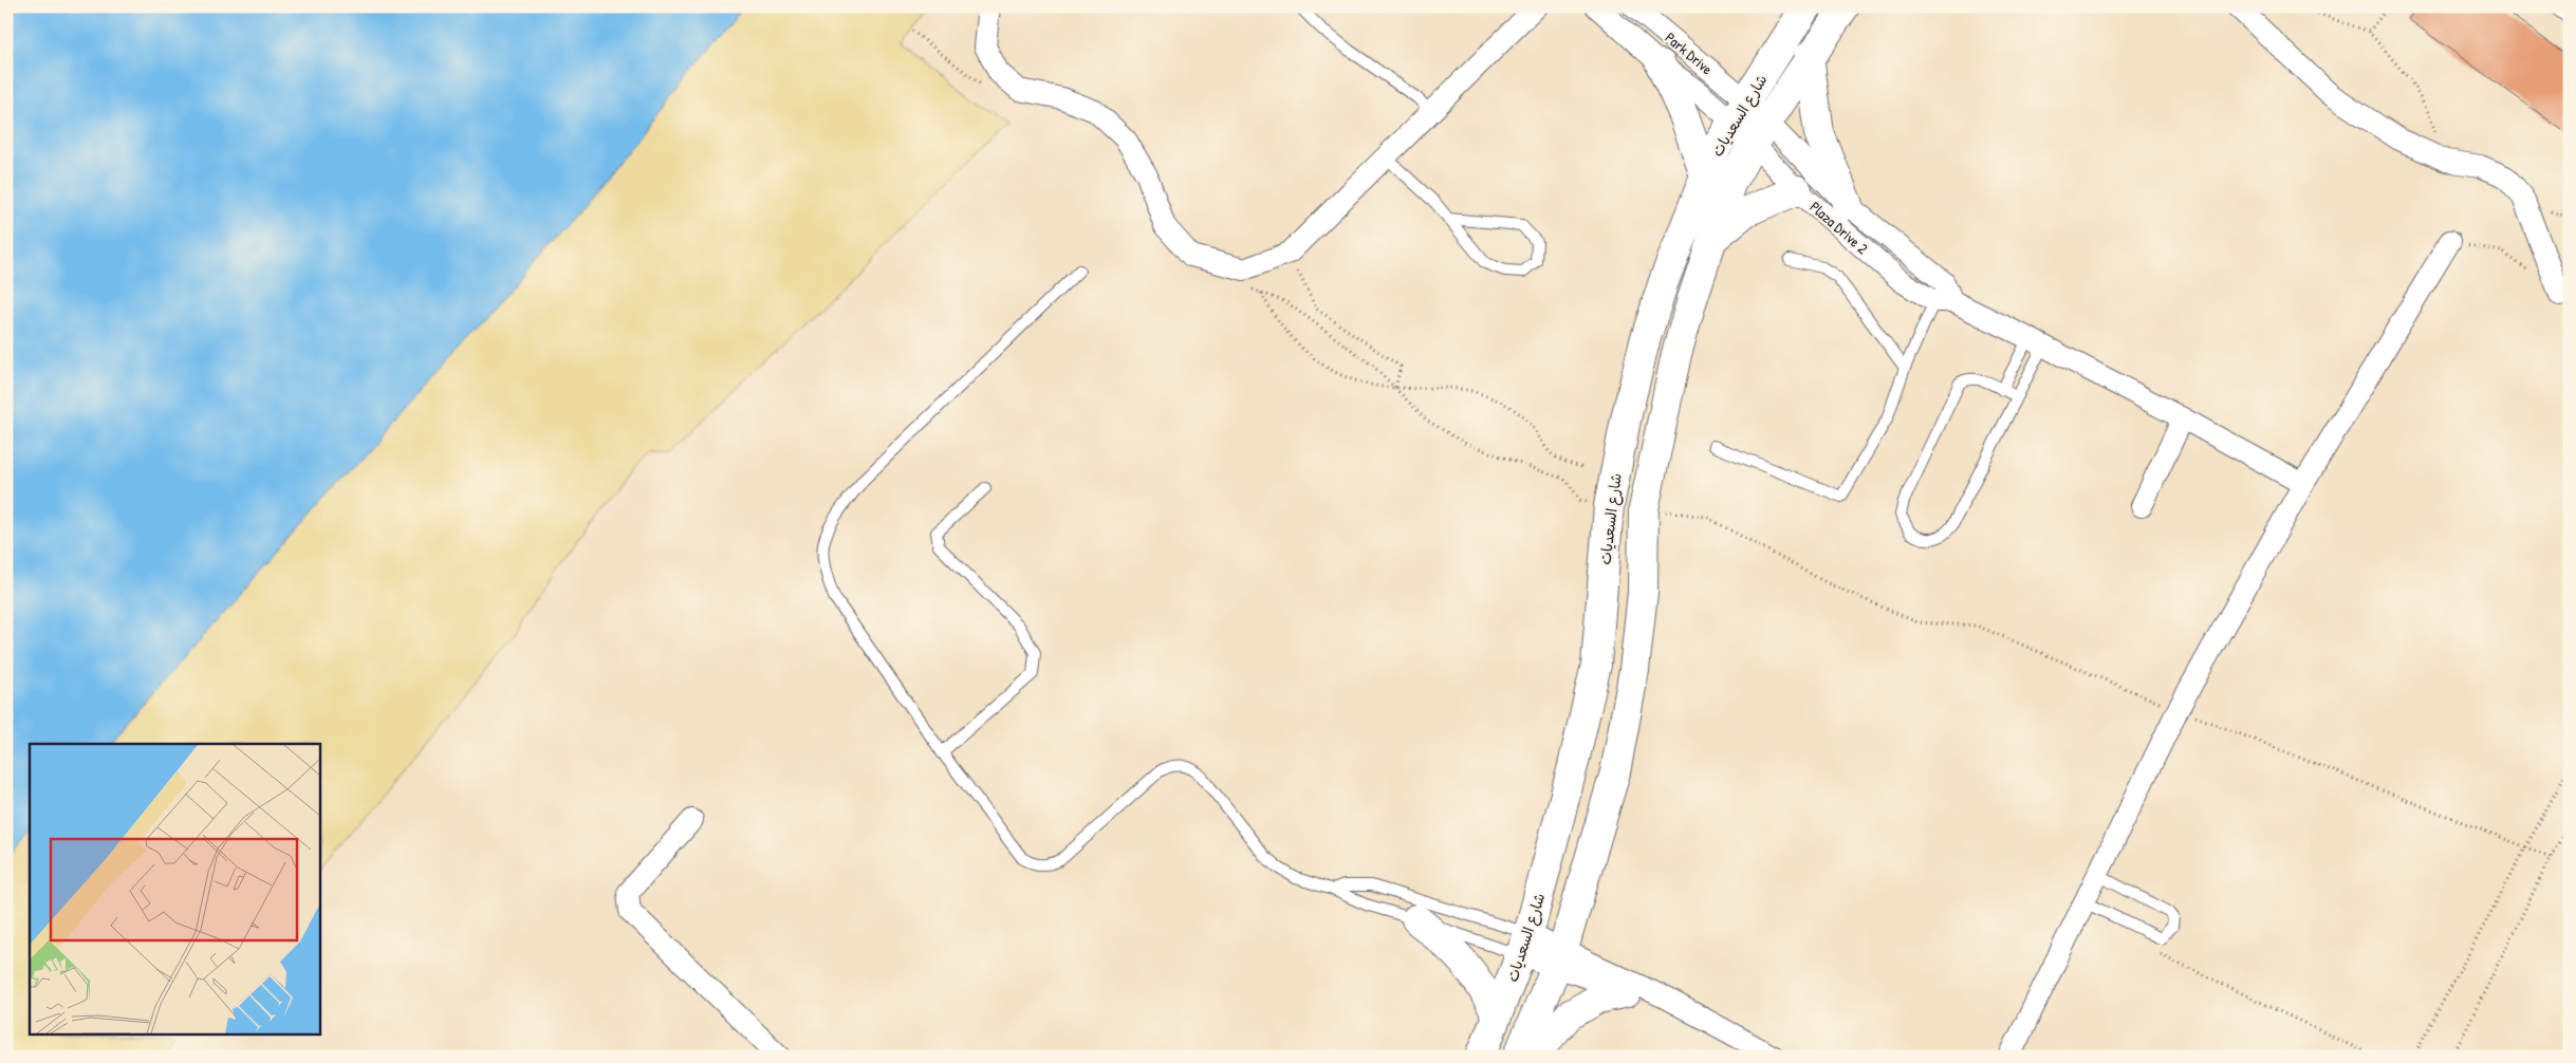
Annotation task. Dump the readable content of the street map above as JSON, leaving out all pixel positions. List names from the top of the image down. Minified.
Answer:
{"streets":{"street":["Park Drive","شارع السعديات","Plaza Drive 2"]},"crossings":[["Park Drive","شارع السعديات"],["شارع السعديات","Plaza Drive 2"]]}
